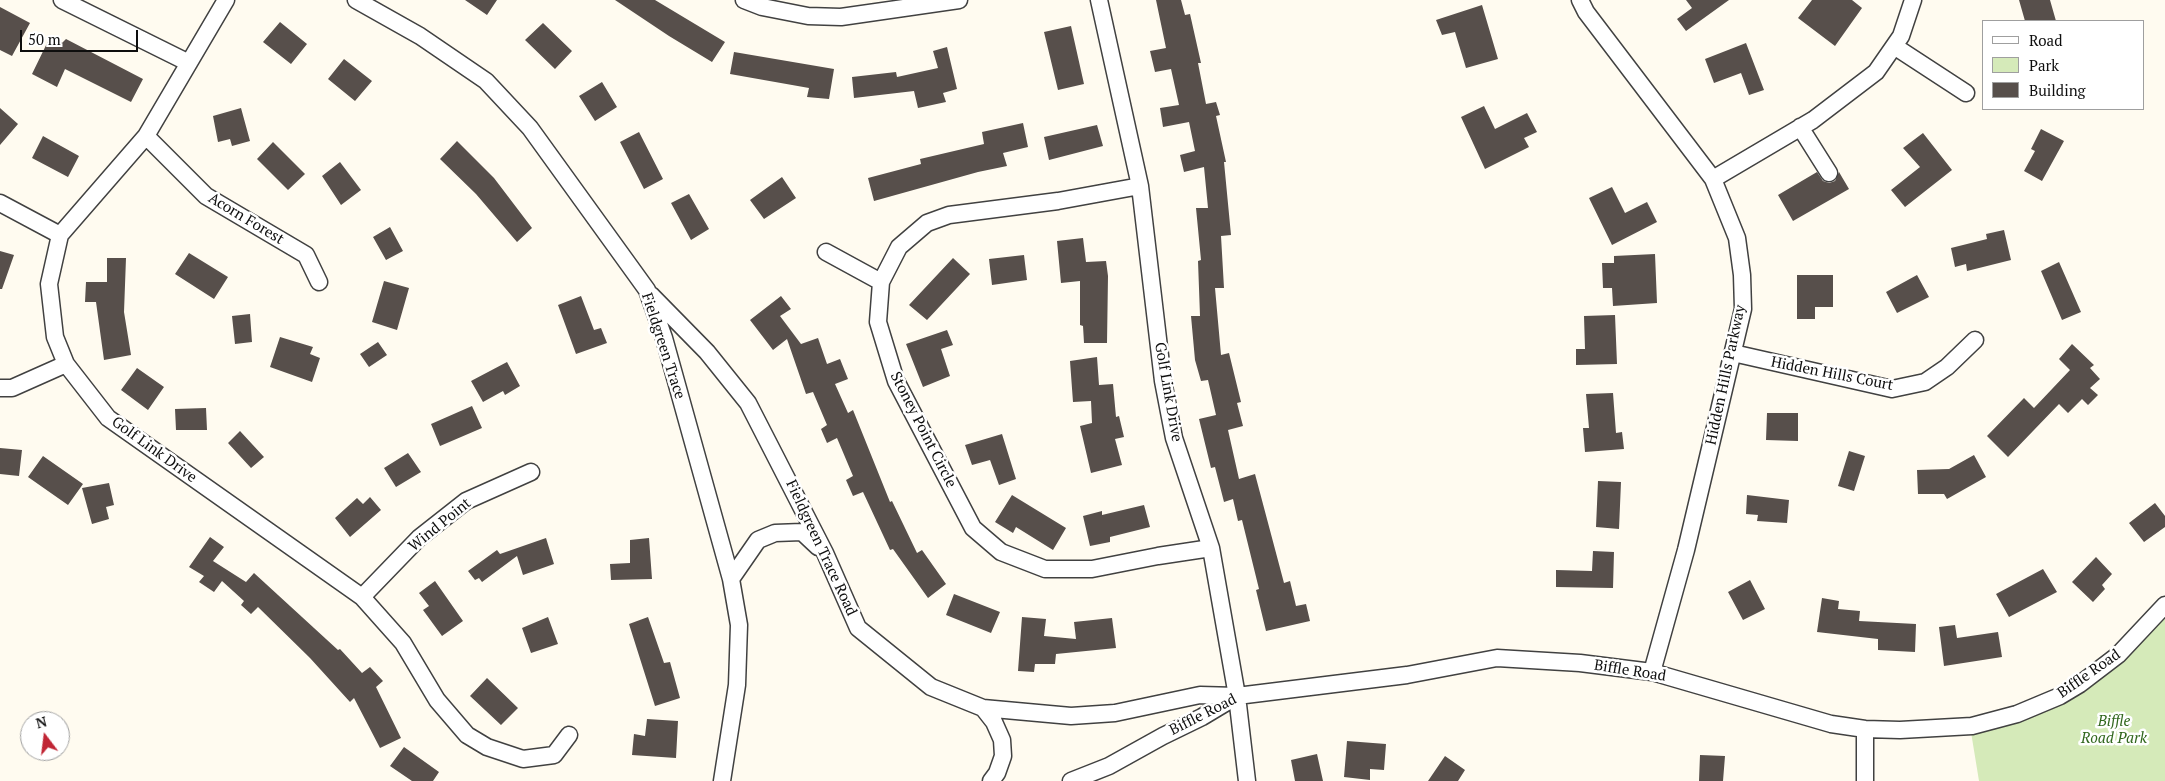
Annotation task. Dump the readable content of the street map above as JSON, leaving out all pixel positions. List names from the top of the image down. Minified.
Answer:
{"streets":{"street":["Acorn Forest","Fieldgreen Trace","Hidden Hills Court","Hidden Hills Parkway","Golf Link Drive","Stoney Point Circle","Wind Point","Fieldgreen Trace Road","Biffle Road"]},"crossings":[["Acorn Forest","Golf Link Drive"],["Fieldgreen Trace","Fieldgreen Trace Road"],["Hidden Hills Court","Hidden Hills Parkway"],["Hidden Hills Parkway","Biffle Road"],["Golf Link Drive","Stoney Point Circle"],["Golf Link Drive","Wind Point"],["Golf Link Drive","Fieldgreen Trace Road"],["Golf Link Drive","Biffle Road"],["Fieldgreen Trace Road","Biffle Road"]],"parks":["Biffle Road Park"],"legend":["Road","Park","Building"],"scale_bar":"50 m","north":"top"}
